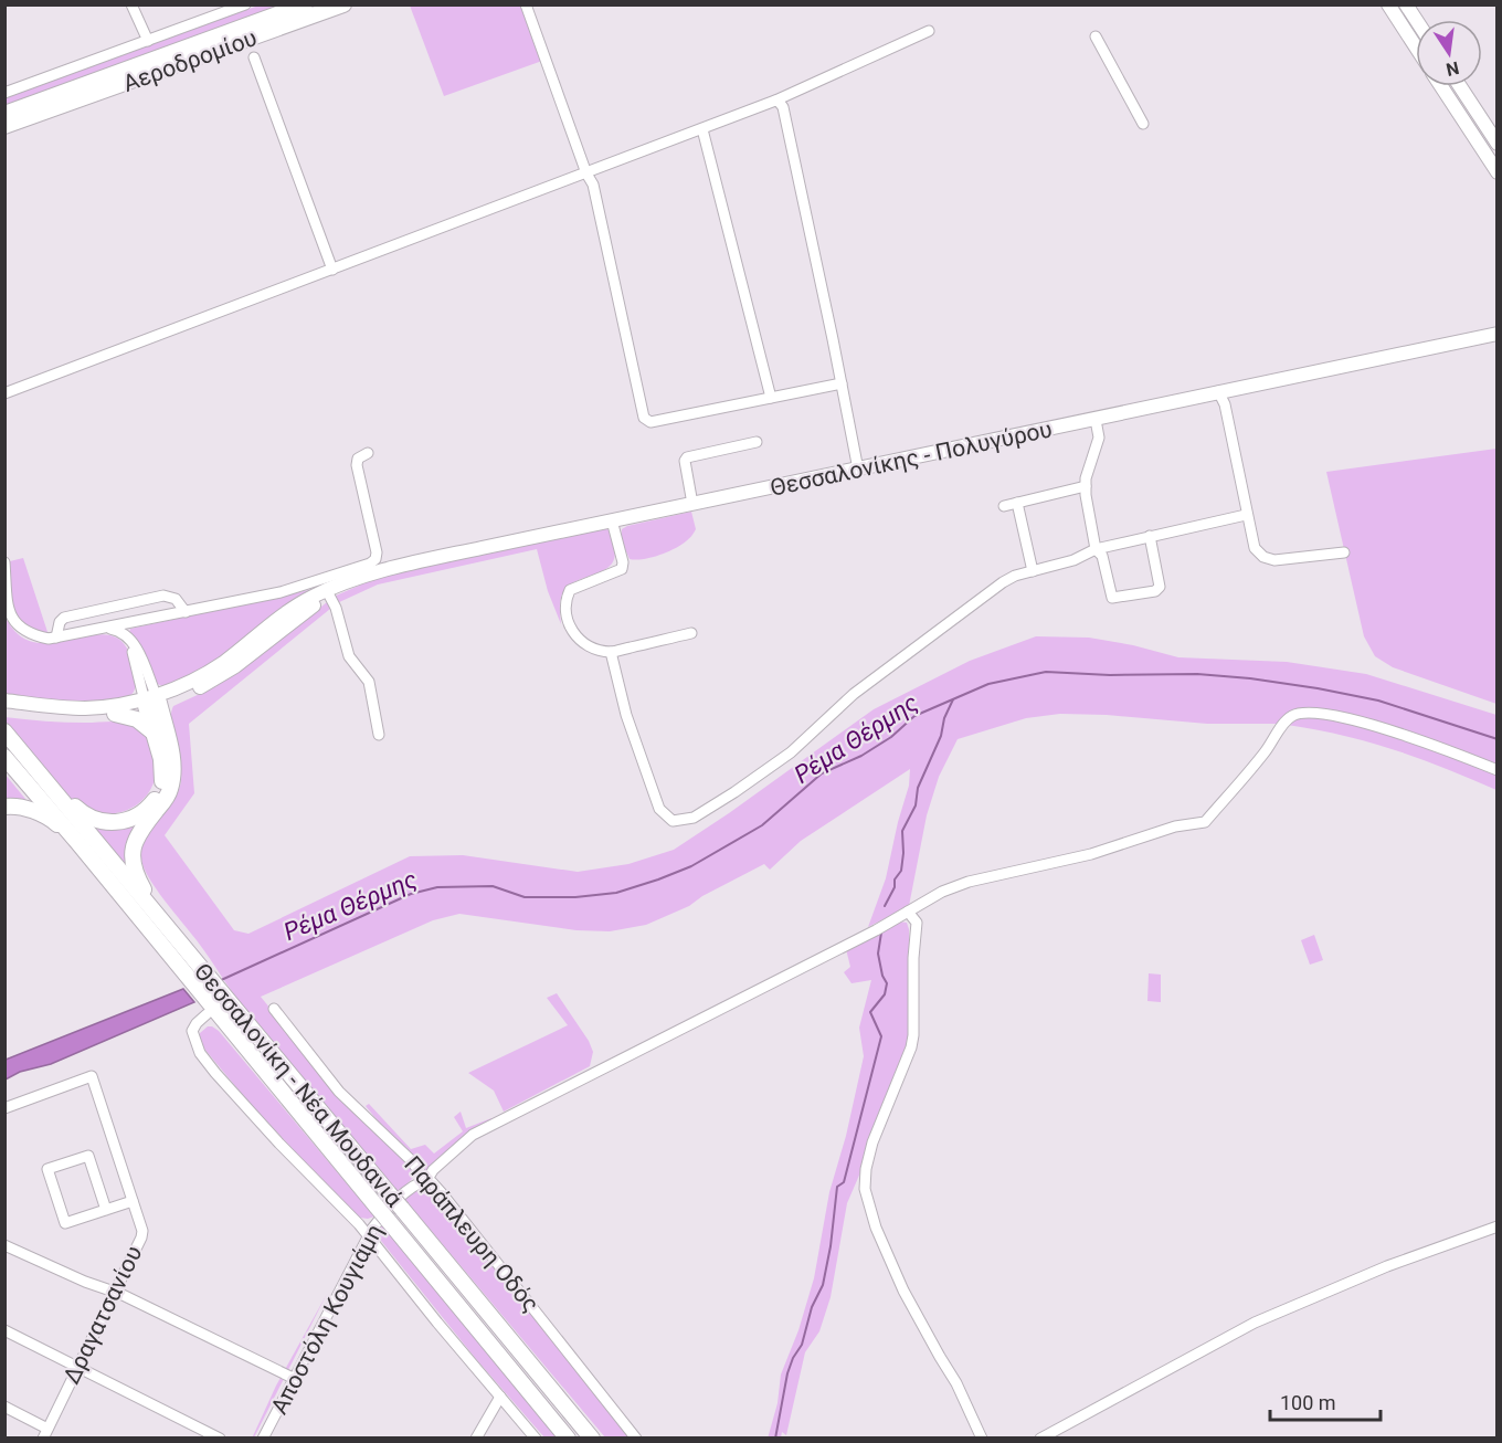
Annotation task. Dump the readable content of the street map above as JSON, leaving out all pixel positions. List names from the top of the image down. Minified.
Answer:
{"streets":{"highway":["Αεροδρομίου","Θεσσαλονίκη - Νέα Μουδανιά"],"main road":["Θεσσαλονίκης - Πολυγύρου"],"street":["Παράπλευρη Οδός","Δραγατσανίου","Αποστόλη Κουγιάμη"]},"crossings":[["Παράπλευρη Οδός","Αποστόλη Κουγιάμη"]],"water":["Ρέμα Θέρμης"],"scale_bar":"100 m","north":"bottom"}
